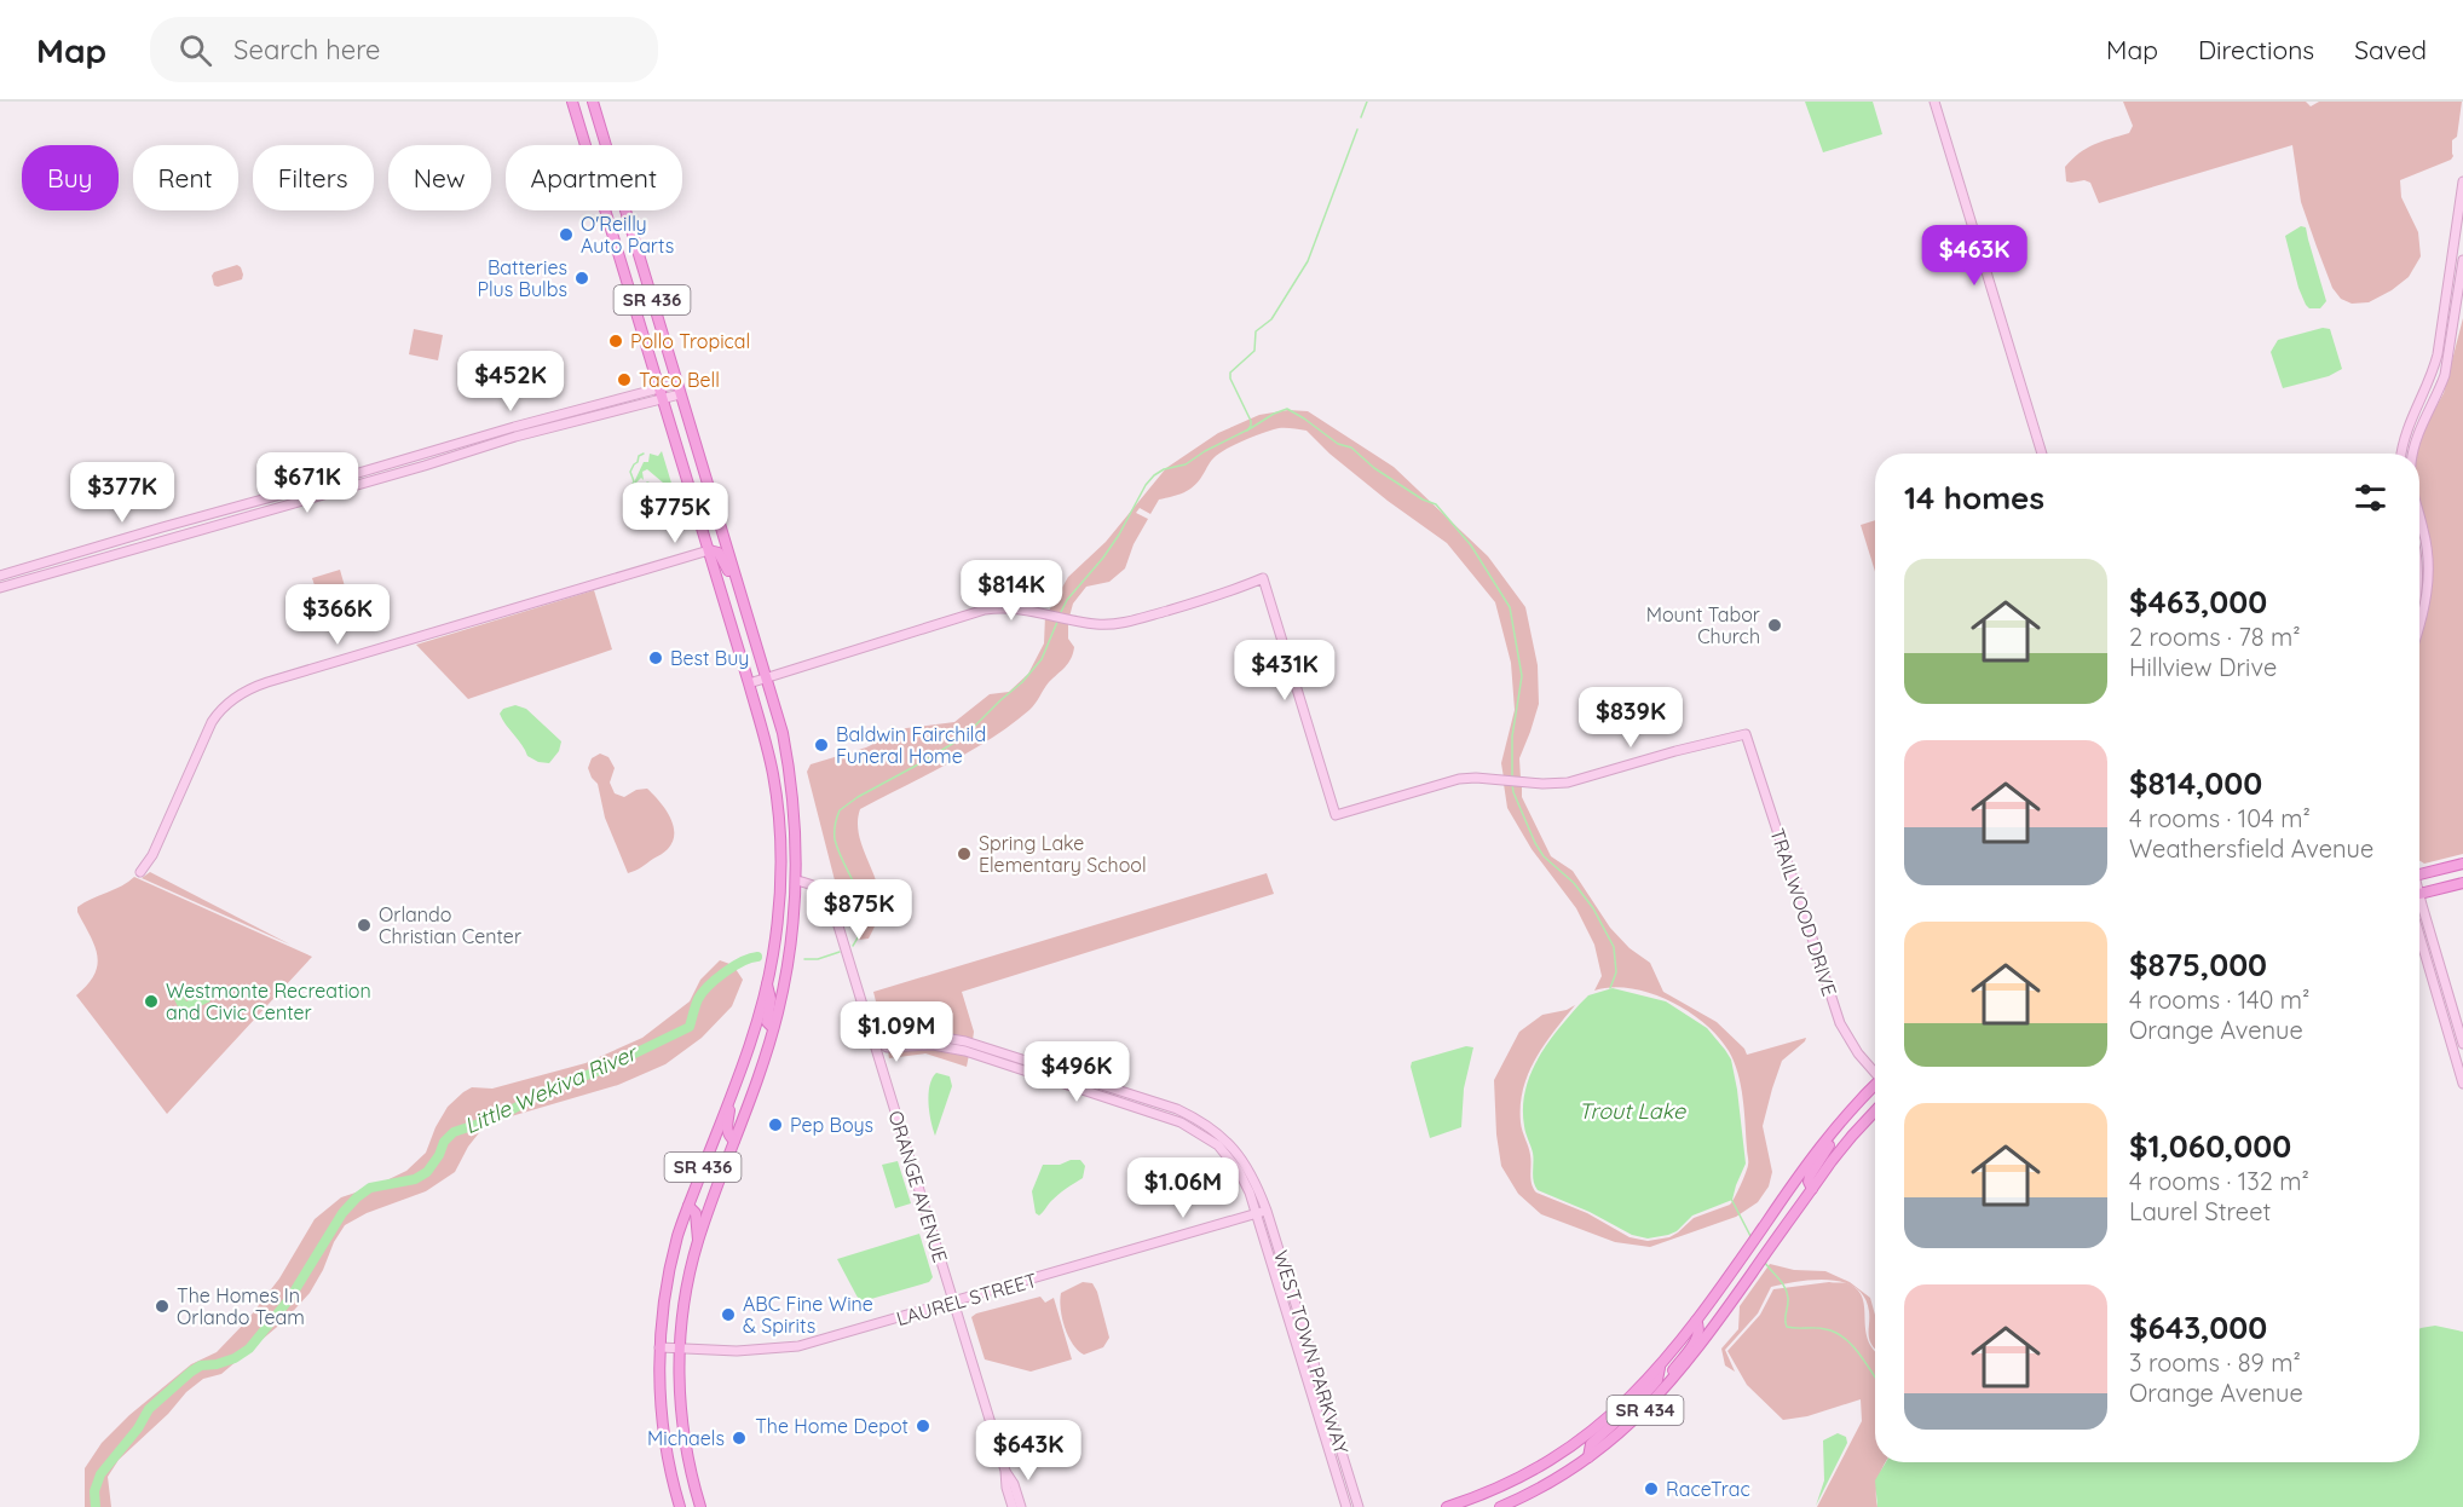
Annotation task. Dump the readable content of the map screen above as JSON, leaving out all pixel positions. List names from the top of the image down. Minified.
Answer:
{"streets":{"main road":["SR 436","SR 434"],"street":["TRAILWOOD DRIVE","ORANGE AVENUE","LAUREL STREET","WEST TOWN PARKWAY"]},"crossings":[["SR 436","TRAILWOOD DRIVE"],["SR 436","ORANGE AVENUE"],["SR 436","LAUREL STREET"],["ORANGE AVENUE","LAUREL STREET"],["ORANGE AVENUE","WEST TOWN PARKWAY"],["LAUREL STREET","WEST TOWN PARKWAY"]],"water":["Little Wekiva River","Trout Lake"],"places":["O'Reilly Auto Parts","Batteries Plus Bulbs","Pollo Tropical","Taco Bell","Mount Tabor Church","Best Buy","Baldwin Fairchild Funeral Home","Spring Lake Elementary School","Orlando Christian Center","Westmonte Recreation and Civic Center","Pep Boys","The Homes In Orlando Team","ABC Fine Wine & Spirits","The Home Depot","Michaels","RaceTrac"],"page":{"header":"Map","search":"Search here","nav":["Map","Directions","Saved"],"chip":["Buy","Rent","Filters","New","Apartment"],"price":["$463K","$452K","$671K","$377K","$775K","$814K","$366K","$431K","$839K","$875K","$1.09M","$496K","$1.06M","$643K"],"heading":"14 homes","list":[{"name":"$463,000","note":"2 rooms · 78 m² · Hillview Drive"},{"name":"$814,000","note":"4 rooms · 104 m² · Weathersfield Avenue"},{"name":"$875,000","note":"4 rooms · 140 m² · Orange Avenue"},{"name":"$1,060,000","note":"4 rooms · 132 m² · Laurel Street"},{"name":"$643,000","note":"3 rooms · 89 m² · Orange Avenue"}]}}
